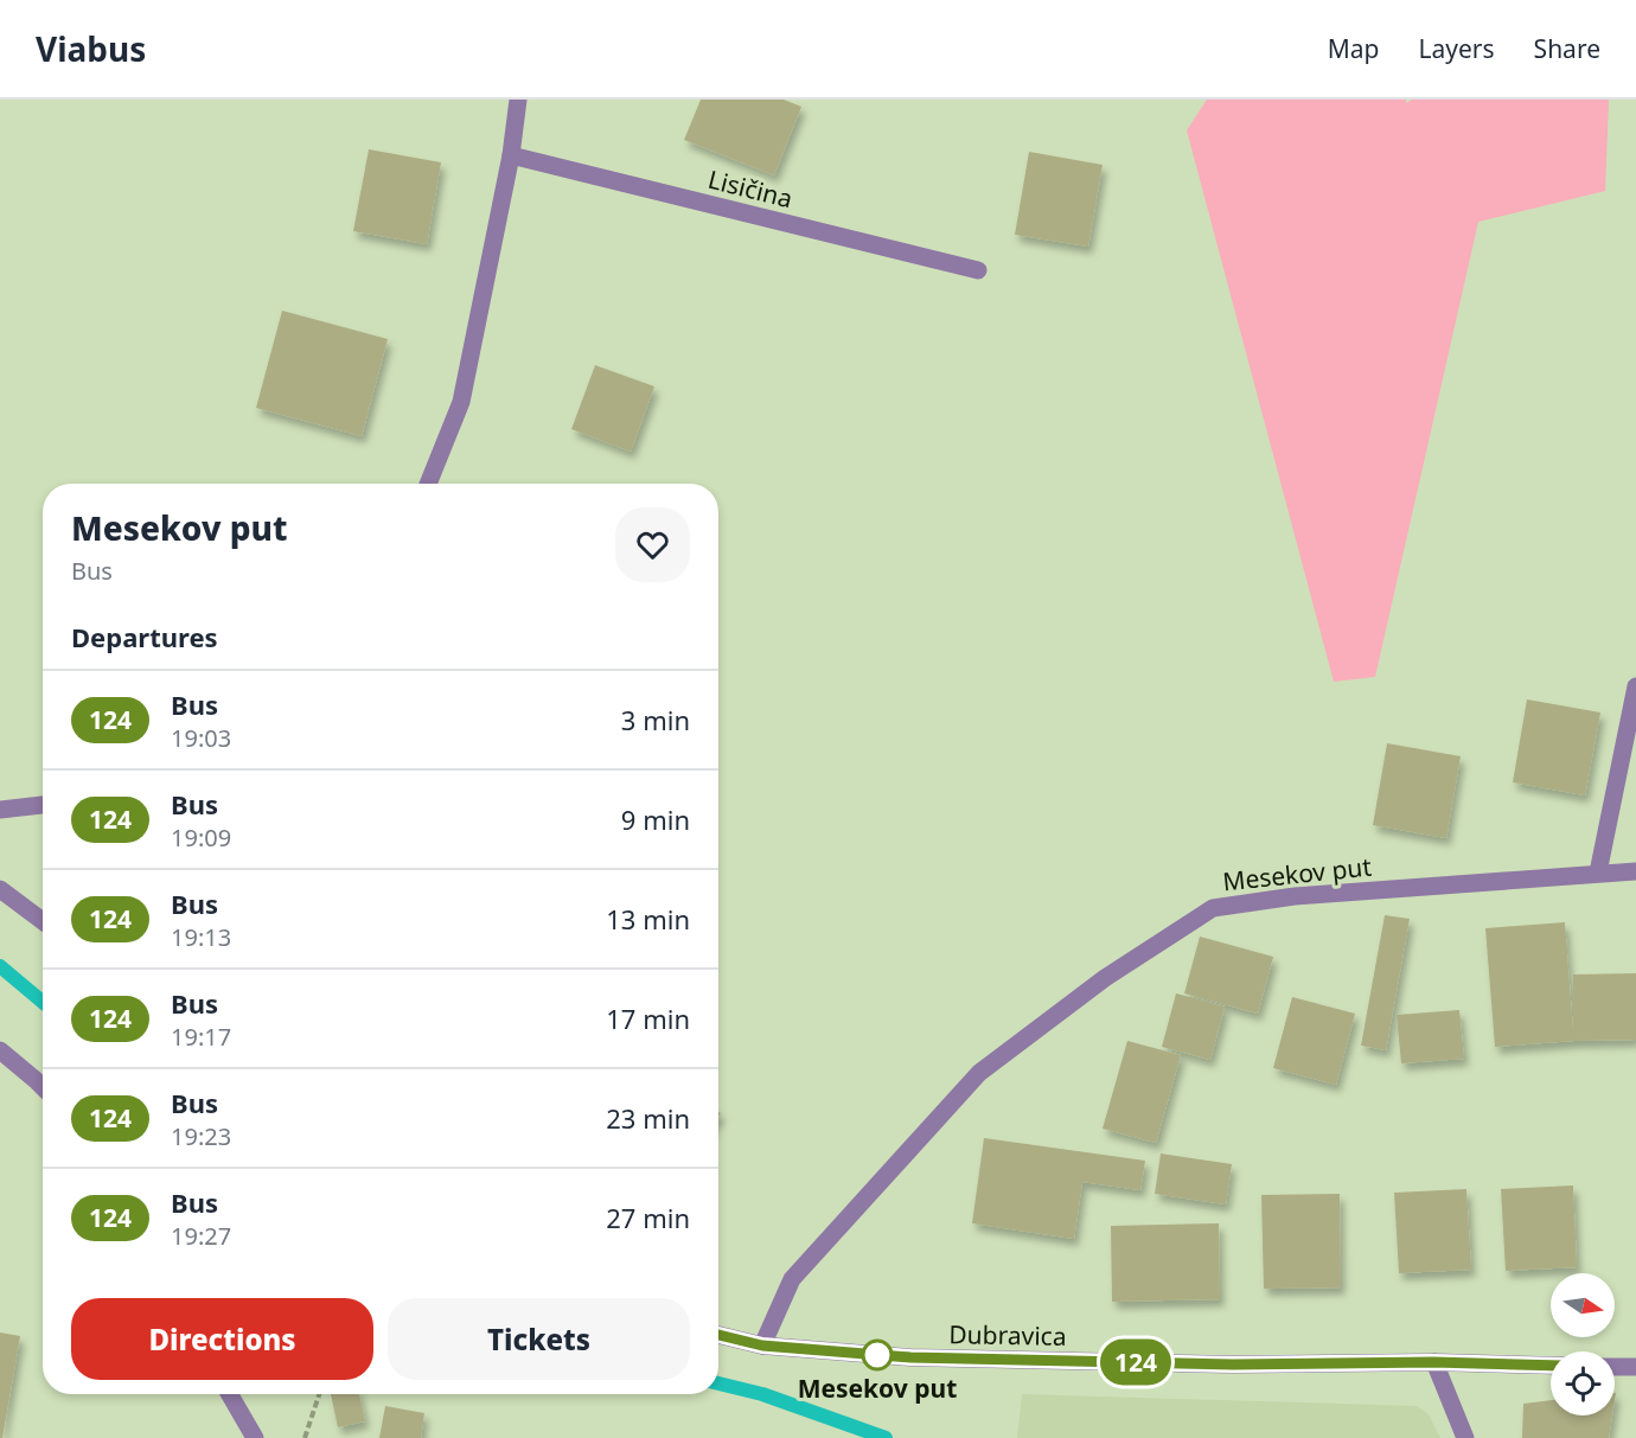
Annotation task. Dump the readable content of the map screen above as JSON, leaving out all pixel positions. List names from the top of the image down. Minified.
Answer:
{"streets":{"street":["Lisičina","Mesekov put","Dubravica"]},"crossings":[["Mesekov put","Dubravica"]],"places":["Mesekov put"],"lines":["bus line 124"],"north":"right","page":{"header":"Viabus","nav":["Map","Layers","Share"],"on_map":"124","heading":[["Mesekov put","Bus"],"Departures"],"list":[{"mark":"124","name":"Bus","note":"19:03","value":"3 min"},{"mark":"124","name":"Bus","note":"19:09","value":"9 min"},{"mark":"124","name":"Bus","note":"19:13","value":"13 min"},{"mark":"124","name":"Bus","note":"19:17","value":"17 min"},{"mark":"124","name":"Bus","note":"19:23","value":"23 min"},{"mark":"124","name":"Bus","note":"19:27","value":"27 min"}],"buttons":["Directions","Tickets"]}}
